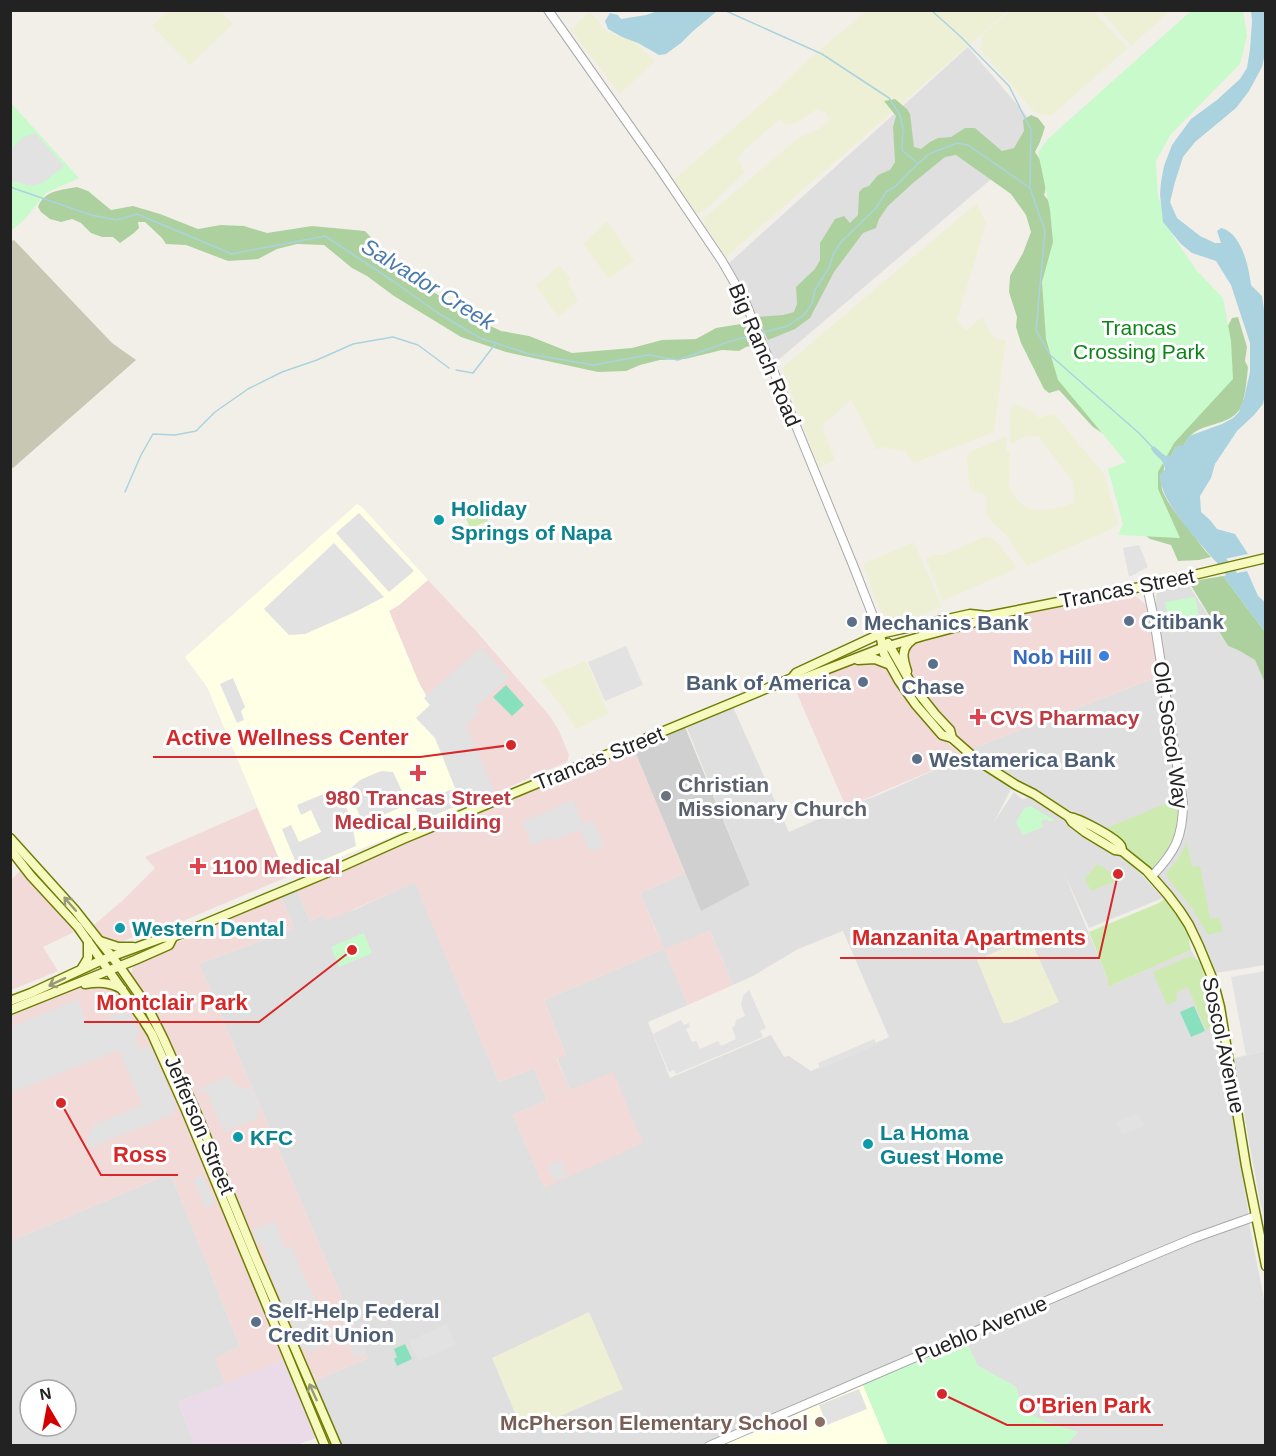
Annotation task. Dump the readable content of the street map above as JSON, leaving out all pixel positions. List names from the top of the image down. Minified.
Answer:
{"streets":{"main road":["Trancas Street","Soscol Avenue","Jefferson Street"],"street":["Big Ranch Road","Old Soscol Way","Pueblo Avenue"]},"crossings":[["Big Ranch Road","Trancas Street"],["Big Ranch Road","Soscol Avenue"],["Trancas Street","Old Soscol Way"],["Trancas Street","Soscol Avenue"],["Trancas Street","Jefferson Street"],["Old Soscol Way","Soscol Avenue"],["Soscol Avenue","Pueblo Avenue"]],"water":["Salvador Creek"],"parks":["Trancas Crossing Park"],"places":{"other":["Holiday Springs of Napa","Citibank","Mechanics Bank","Nob Hill","Chase","Bank of America","Active Wellness Center","Westamerica Bank","Christian Missionary Church","Manzanita Apartments","Western Dental","Montclair Park","Ross","KFC","La Homa Guest Home","Self-Help Federal Credit Union","O'Brien Park","McPherson Elementary School"],"health":["CVS Pharmacy","980 Trancas Street Medical Building","1100 Medical"]},"north":"top"}
